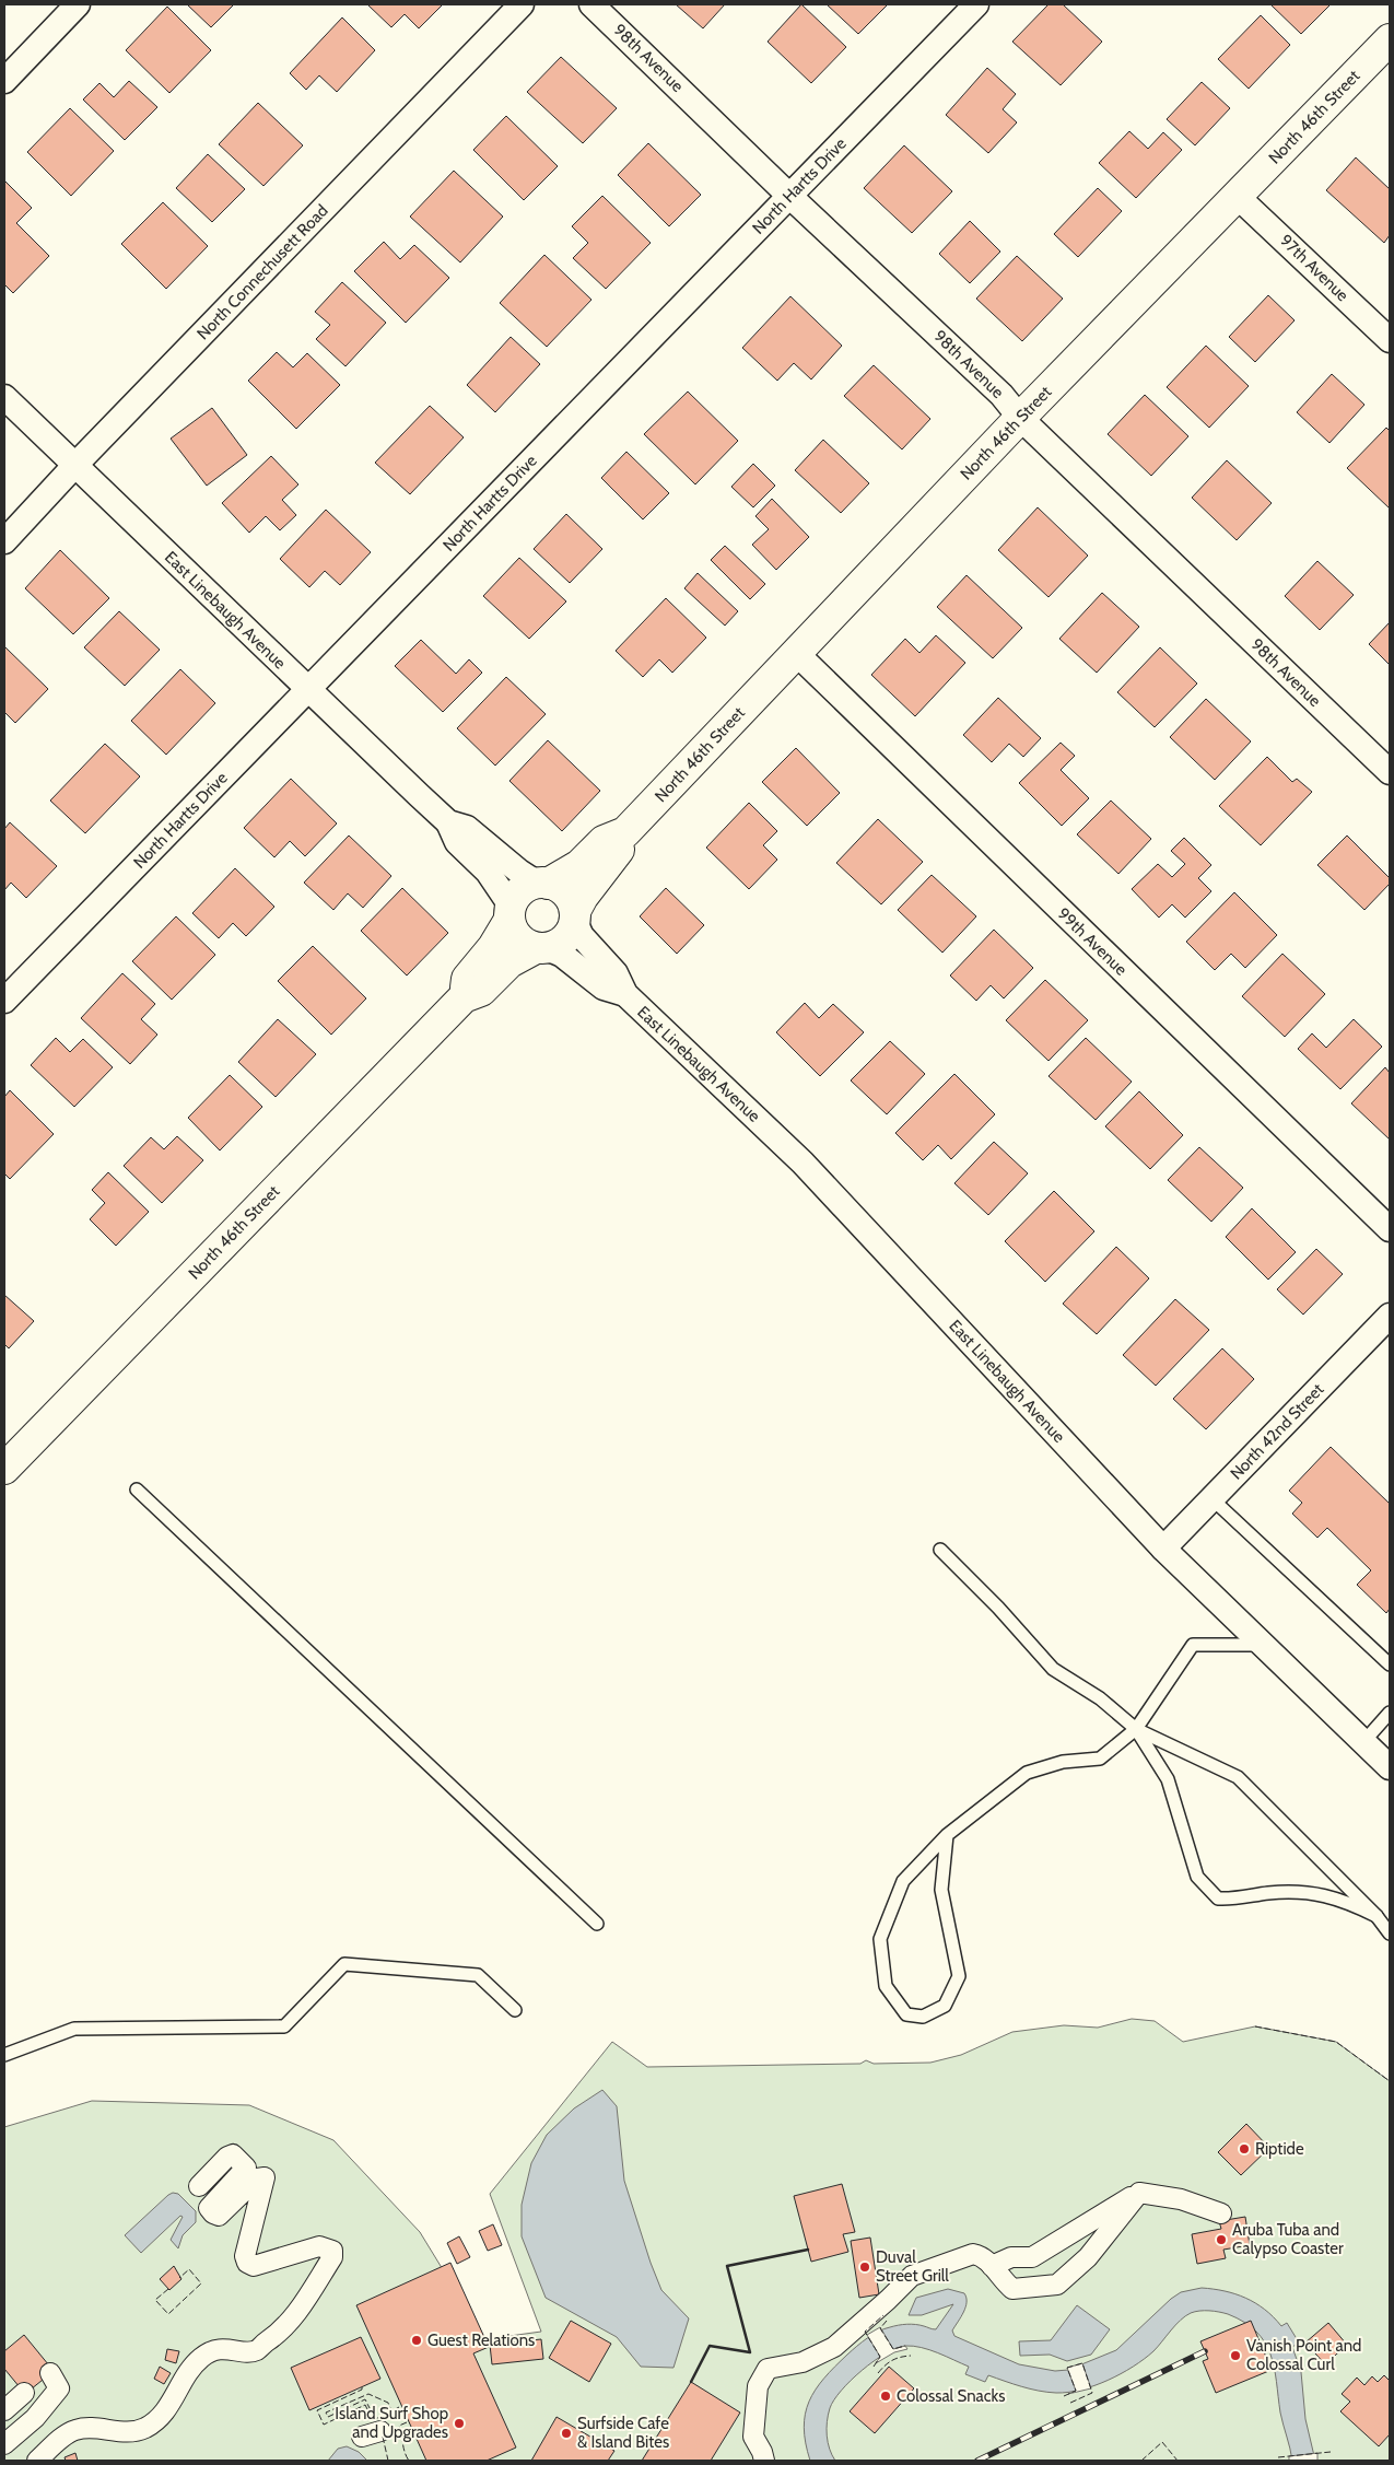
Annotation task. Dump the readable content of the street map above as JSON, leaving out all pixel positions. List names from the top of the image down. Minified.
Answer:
{"streets":{"street":["98th Avenue","North 46th Street","North Hartts Drive","97th Avenue","North Connechusett Road","East Linebaugh Avenue","99th Avenue","North 42nd Street"]},"crossings":[["98th Avenue","North 46th Street"],["98th Avenue","North Hartts Drive"],["North 46th Street","97th Avenue"],["North 46th Street","East Linebaugh Avenue"],["North 46th Street","99th Avenue"],["North Hartts Drive","East Linebaugh Avenue"],["North Connechusett Road","East Linebaugh Avenue"],["East Linebaugh Avenue","North 42nd Street"]],"places":["Riptide","Aruba Tuba and Calypso Coaster","Duval Street Grill","Guest Relations","Vanish Point and Colossal Curl","Colossal Snacks","Island Surf Shop and Upgrades","Surfside Cafe & Island Bites"]}
